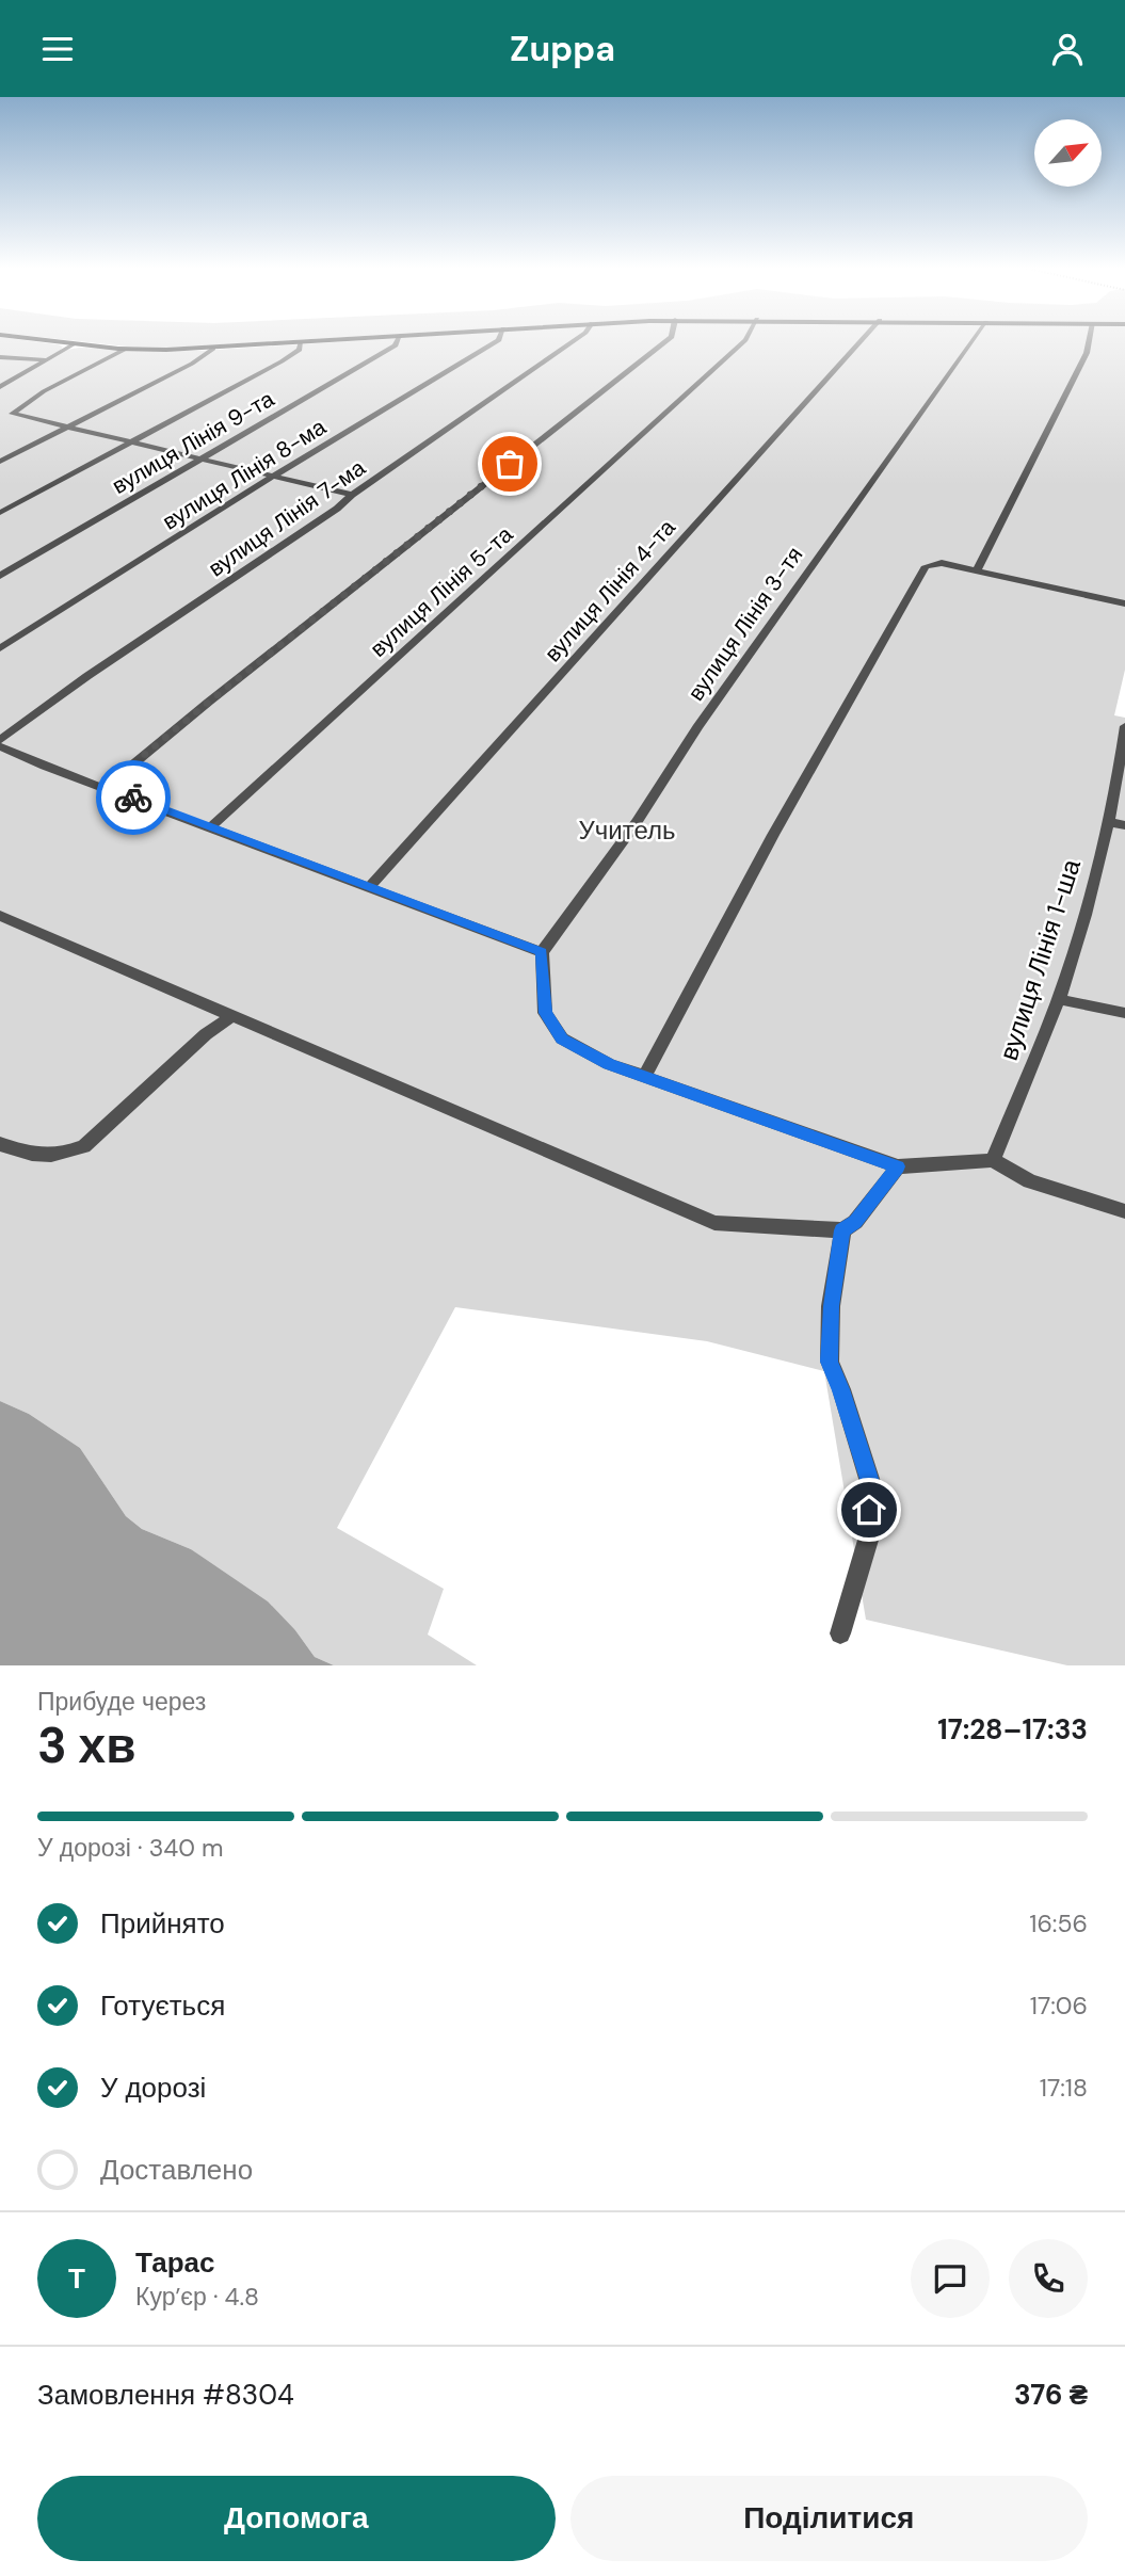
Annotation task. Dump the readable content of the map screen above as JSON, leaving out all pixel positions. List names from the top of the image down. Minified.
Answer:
{"streets":{"lane":["вулиця Лінія 9-та","вулиця Лінія 8-ма","вулиця Лінія 7-ма","вулиця Лінія 4-та","вулиця Лінія 5-та","вулиця Лінія 3-тя","вулиця Лінія 1-ша"]},"parks":["Учитель"],"north":"top right","page":{"header":"Zuppa","heading":["3 хв","Прибуде через","17:28–17:33"],"panel":["Тарас","Кур’єр · 4.8","Замовлення #8304","376 ₴"],"bar":"У дорозі · 340 m","list":[["Прийнято","16:56"],["Готується","17:06"],["У дорозі","17:18"],"Доставлено"],"round":"Т","buttons":["Допомога","Поділитися"]}}
